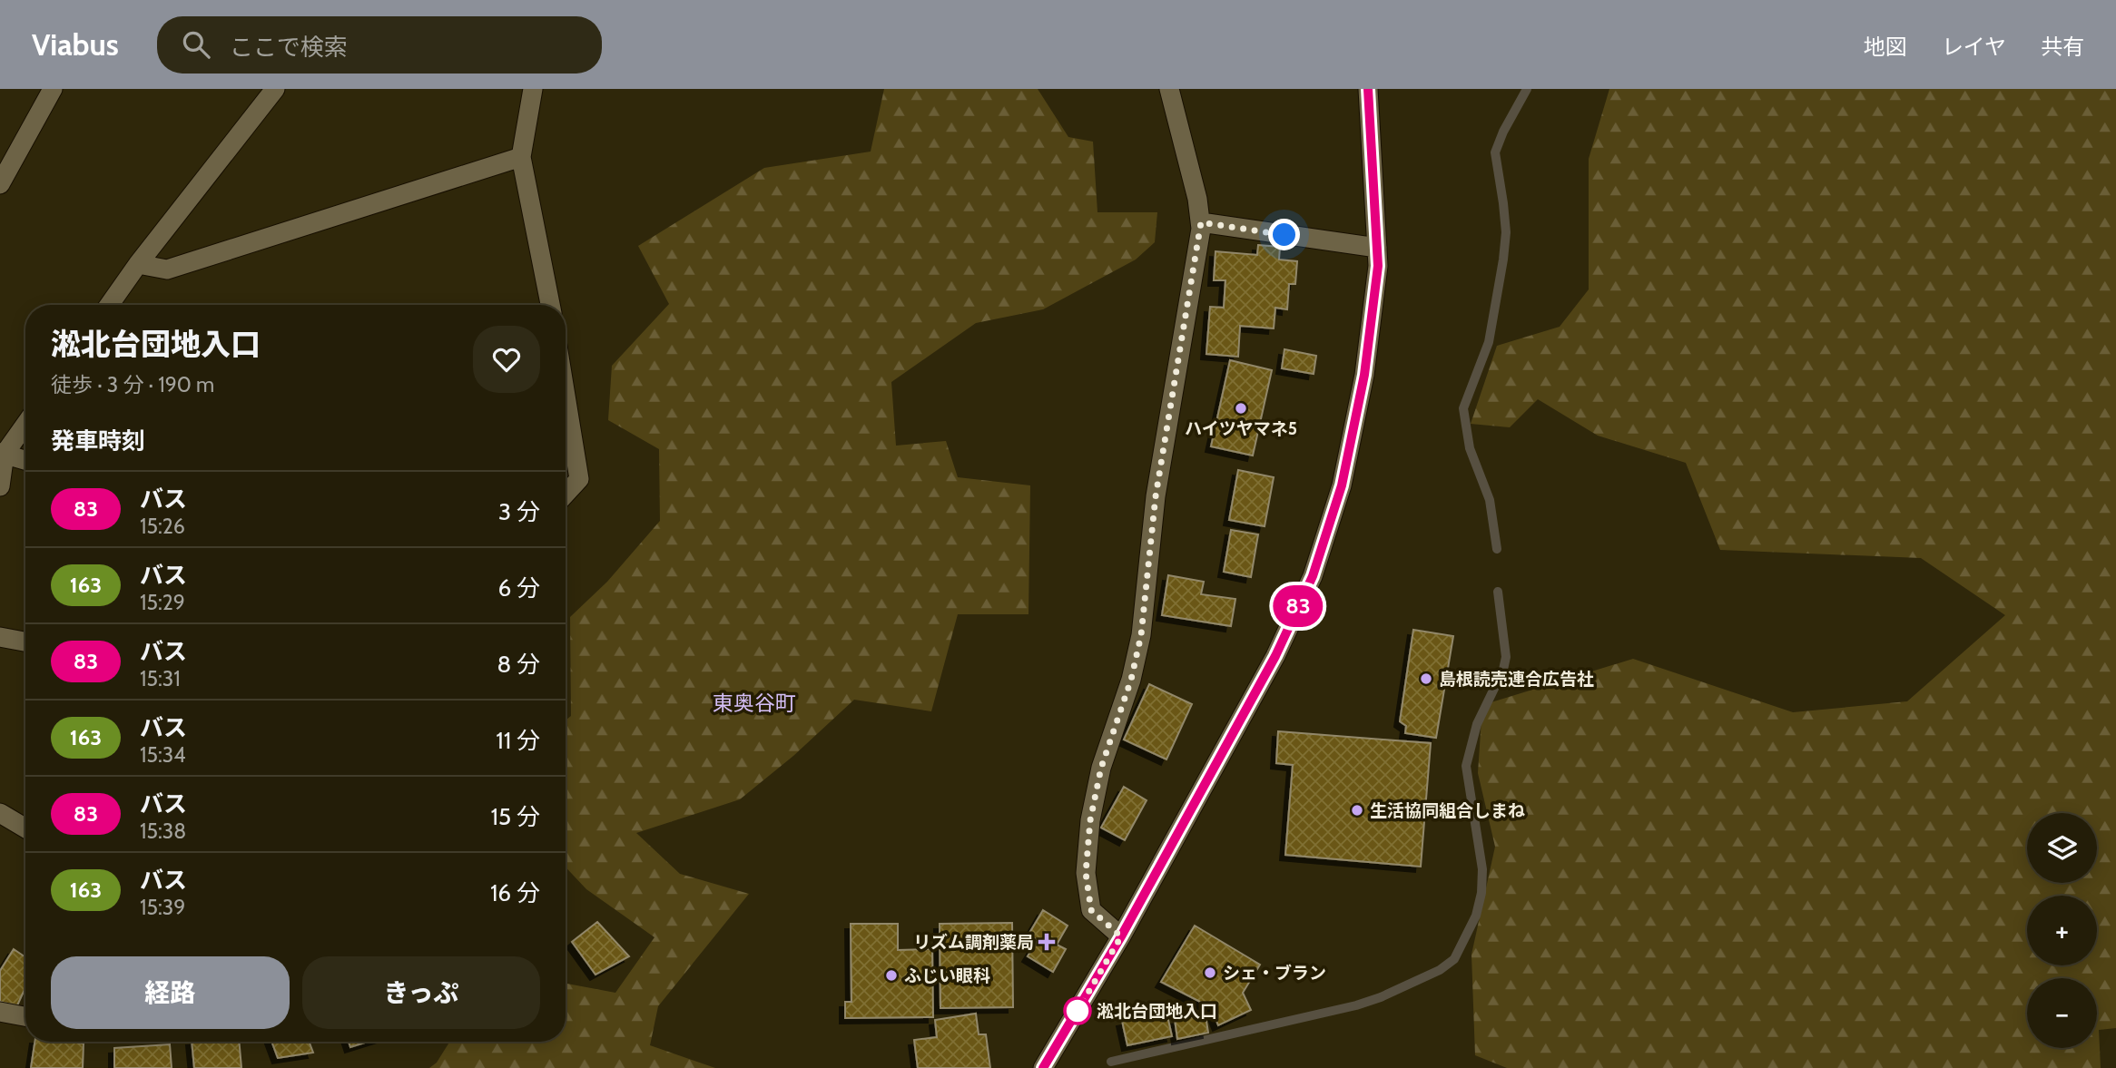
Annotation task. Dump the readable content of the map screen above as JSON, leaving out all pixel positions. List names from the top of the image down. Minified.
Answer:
{"districts":["東奥谷町"],"places":{"other":["ハイツヤマネ5","島根読売連合広告社","生活協同組合しまね","シェ・ブラン","ふじい眼科","淞北台団地入口"],"health":["リズム調剤薬局"]},"lines":["bus line 83"],"page":{"header":"Viabus","search":"ここで検索","nav":["地図","レイヤ","共有"],"on_map":"83","heading":[["淞北台団地入口","徒歩 · 3 分 · 190 m"],"発車時刻"],"list":[{"mark":"83","name":"バス","note":"15:26","value":"3 分"},{"mark":"163","name":"バス","note":"15:29","value":"6 分"},{"mark":"83","name":"バス","note":"15:31","value":"8 分"},{"mark":"163","name":"バス","note":"15:34","value":"11 分"},{"mark":"83","name":"バス","note":"15:38","value":"15 分"},{"mark":"163","name":"バス","note":"15:39","value":"16 分"}],"map_buttons":["+","−"],"buttons":["経路","きっぷ"]}}
